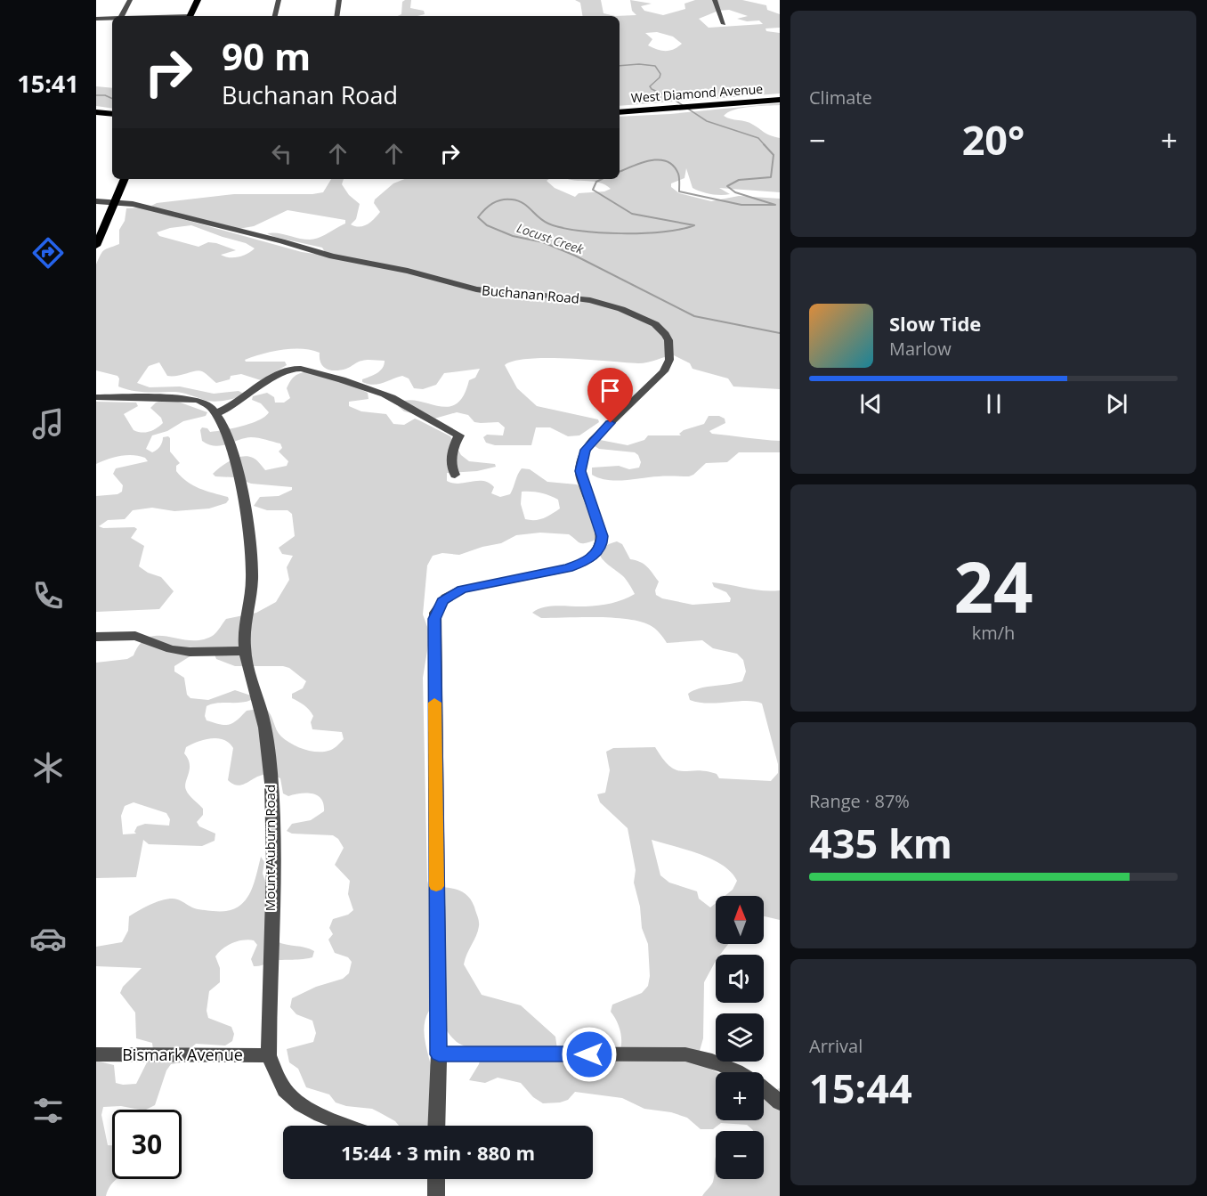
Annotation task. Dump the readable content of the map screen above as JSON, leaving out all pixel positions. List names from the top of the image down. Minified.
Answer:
{"streets":{"main road":["West Diamond Avenue"],"street":["Buchanan Road","Mount Auburn Road","Bismark Avenue"]},"crossings":[["Mount Auburn Road","Bismark Avenue"]],"water":["Locust Creek"],"north":"top","page":{"tabs":"15:41","tile":["Climate",["24","km/h"],["Range · 87%","435 km"],["Arrival","15:44"]],"turn":["90 m","Buchanan Road"],"heat":["−","20°","+"],"song":["Slow Tide","Marlow"],"map_buttons":["+","−"],"limit":"30","trip":"15:44 · 3 min · 880 m"}}
